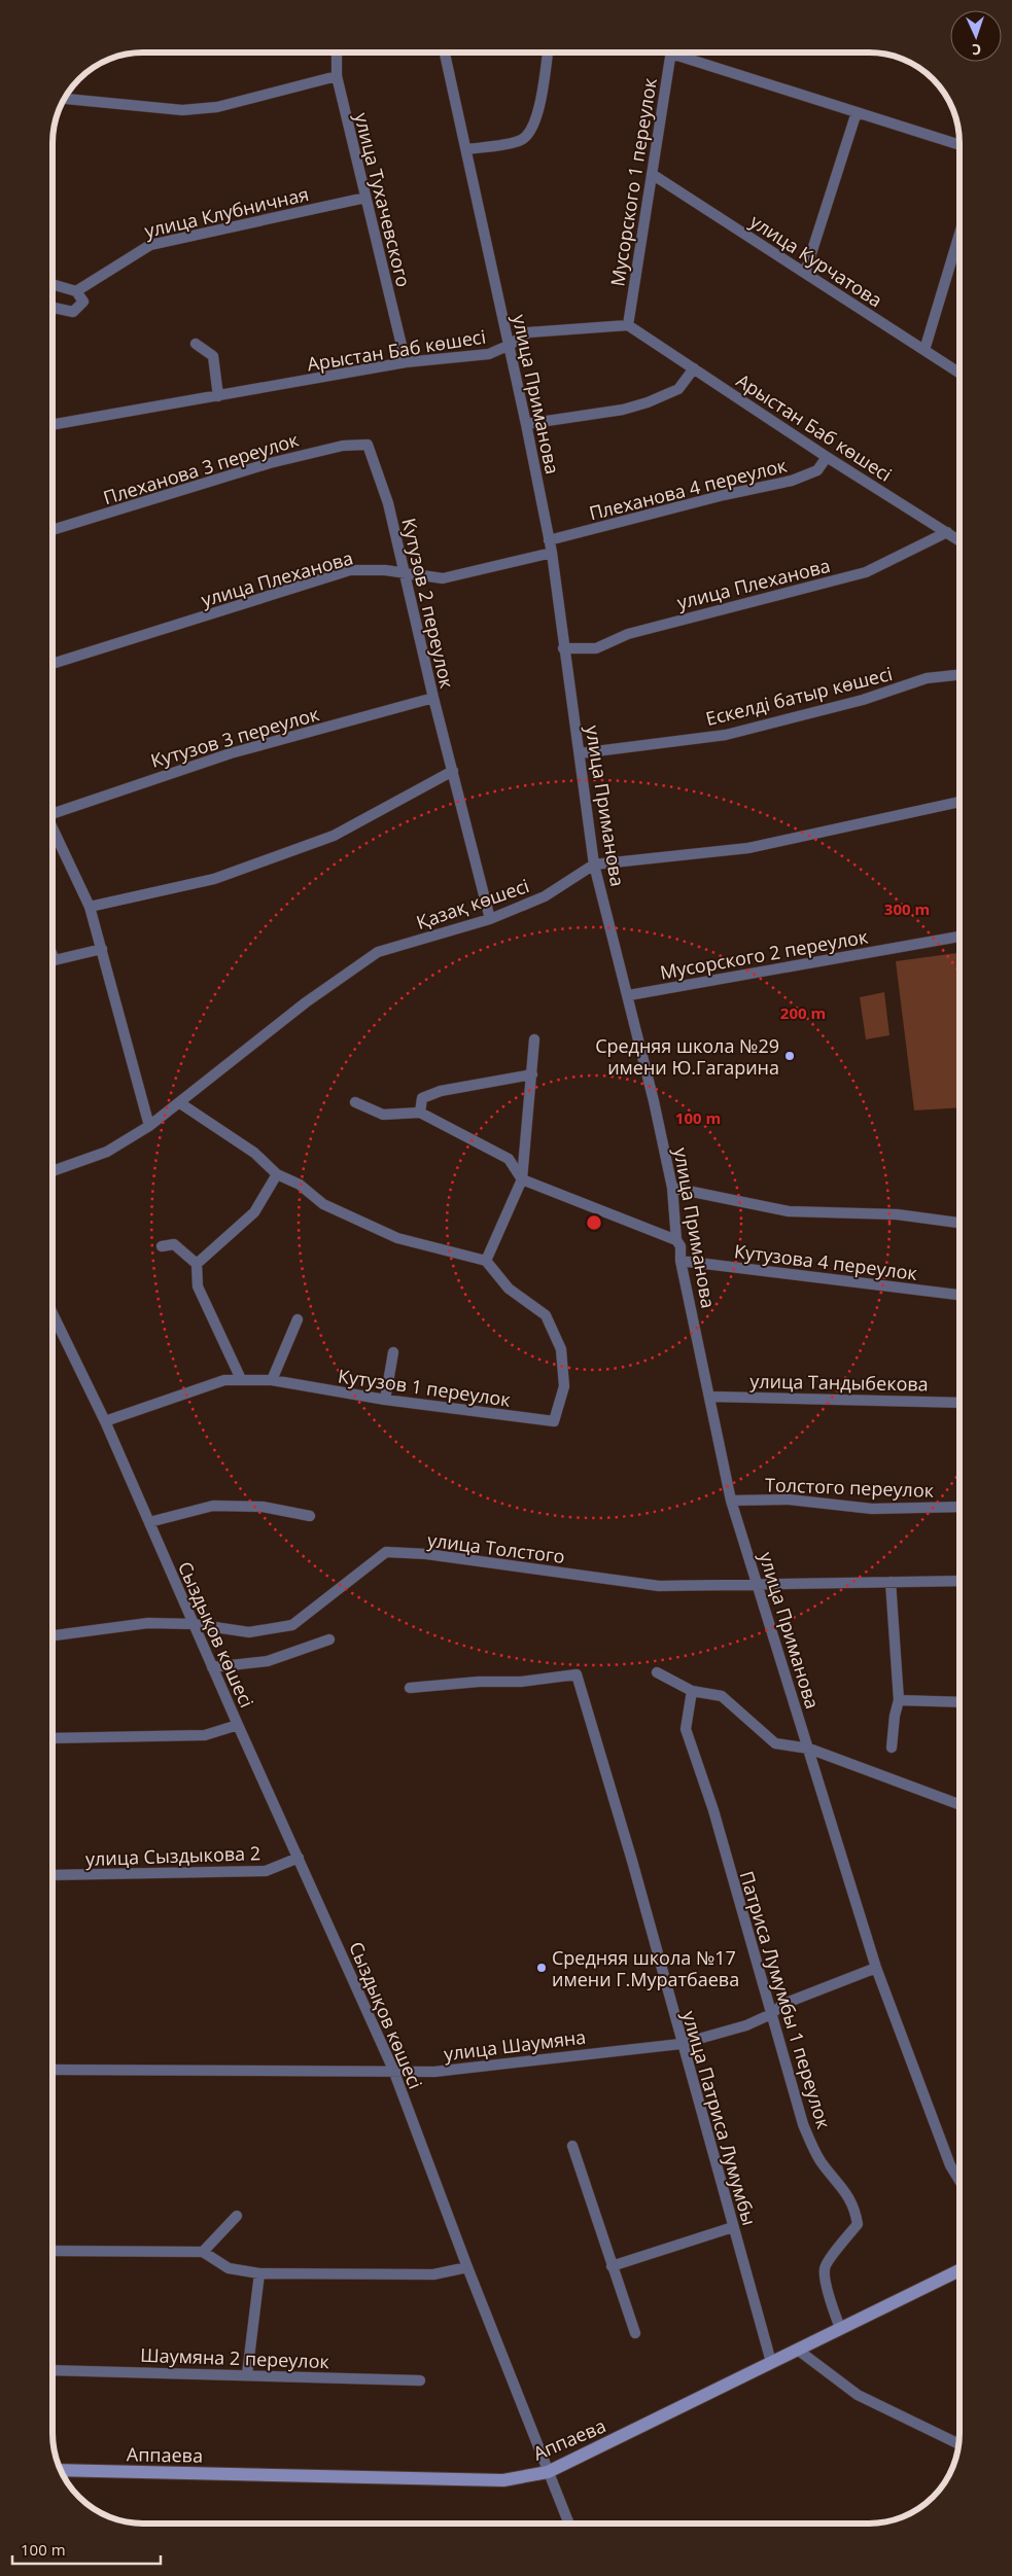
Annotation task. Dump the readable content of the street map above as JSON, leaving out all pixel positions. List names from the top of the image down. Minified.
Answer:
{"streets":{"street":["Мусорского 1 переулок","улица Тухачевского","улица Клубничная","улица Курчатова","Арыстан Баб көшесі","улица Приманова","Плеханова 3 переулок","Плеханова 4 переулок","улица Плеханова","Кутузов 2 переулок","Ескелді батыр көшесі","Кутузов 3 переулок","Қазақ көшесі","Мусорского 2 переулок","Кутузова 4 переулок","улица Тандыбекова","Кутузов 1 переулок","Толстого переулок","улица Толстого","Сыздықов көшесі","улица Сыздыкова 2","Патриса Лумумбы 1 переулок","улица Шаумяна","улица Патриса Лумумбы","Шаумяна 2 переулок","Аппаева"]},"crossings":[["Мусорского 1 переулок","улица Курчатова"],["Мусорского 1 переулок","Арыстан Баб көшесі"],["улица Тухачевского","улица Клубничная"],["улица Тухачевского","Арыстан Баб көшесі"],["Арыстан Баб көшесі","улица Приманова"],["Арыстан Баб көшесі","Плеханова 4 переулок"],["Арыстан Баб көшесі","улица Плеханова"],["улица Приманова","Плеханова 4 переулок"],["улица Приманова","улица Плеханова"],["улица Приманова","Ескелді батыр көшесі"],["улица Приманова","Қазақ көшесі"],["улица Приманова","Мусорского 2 переулок"],["улица Приманова","Кутузова 4 переулок"],["улица Приманова","улица Тандыбекова"],["улица Приманова","Толстого переулок"],["улица Приманова","улица Толстого"],["улица Приманова","улица Шаумяна"],["Плеханова 3 переулок","Кутузов 2 переулок"],["улица Плеханова","Кутузов 2 переулок"],["Кутузов 2 переулок","Кутузов 3 переулок"],["Кутузов 2 переулок","Қазақ көшесі"],["Кутузов 3 переулок","Қазақ көшесі"],["Кутузов 1 переулок","Сыздықов көшесі"],["улица Толстого","Сыздықов көшесі"],["Сыздықов көшесі","улица Сыздыкова 2"],["Сыздықов көшесі","улица Шаумяна"],["Сыздықов көшесі","Аппаева"],["Патриса Лумумбы 1 переулок","улица Шаумяна"],["Патриса Лумумбы 1 переулок","Аппаева"],["улица Шаумяна","улица Патриса Лумумбы"],["улица Патриса Лумумбы","Аппаева"]],"places":["Средняя школа №29 имени Ю.Гагарина","Средняя школа №17 имени Г.Муратбаева"],"scale_bar":"100 m","north":"bottom","rings":["300 m","200 m","100 m"]}
